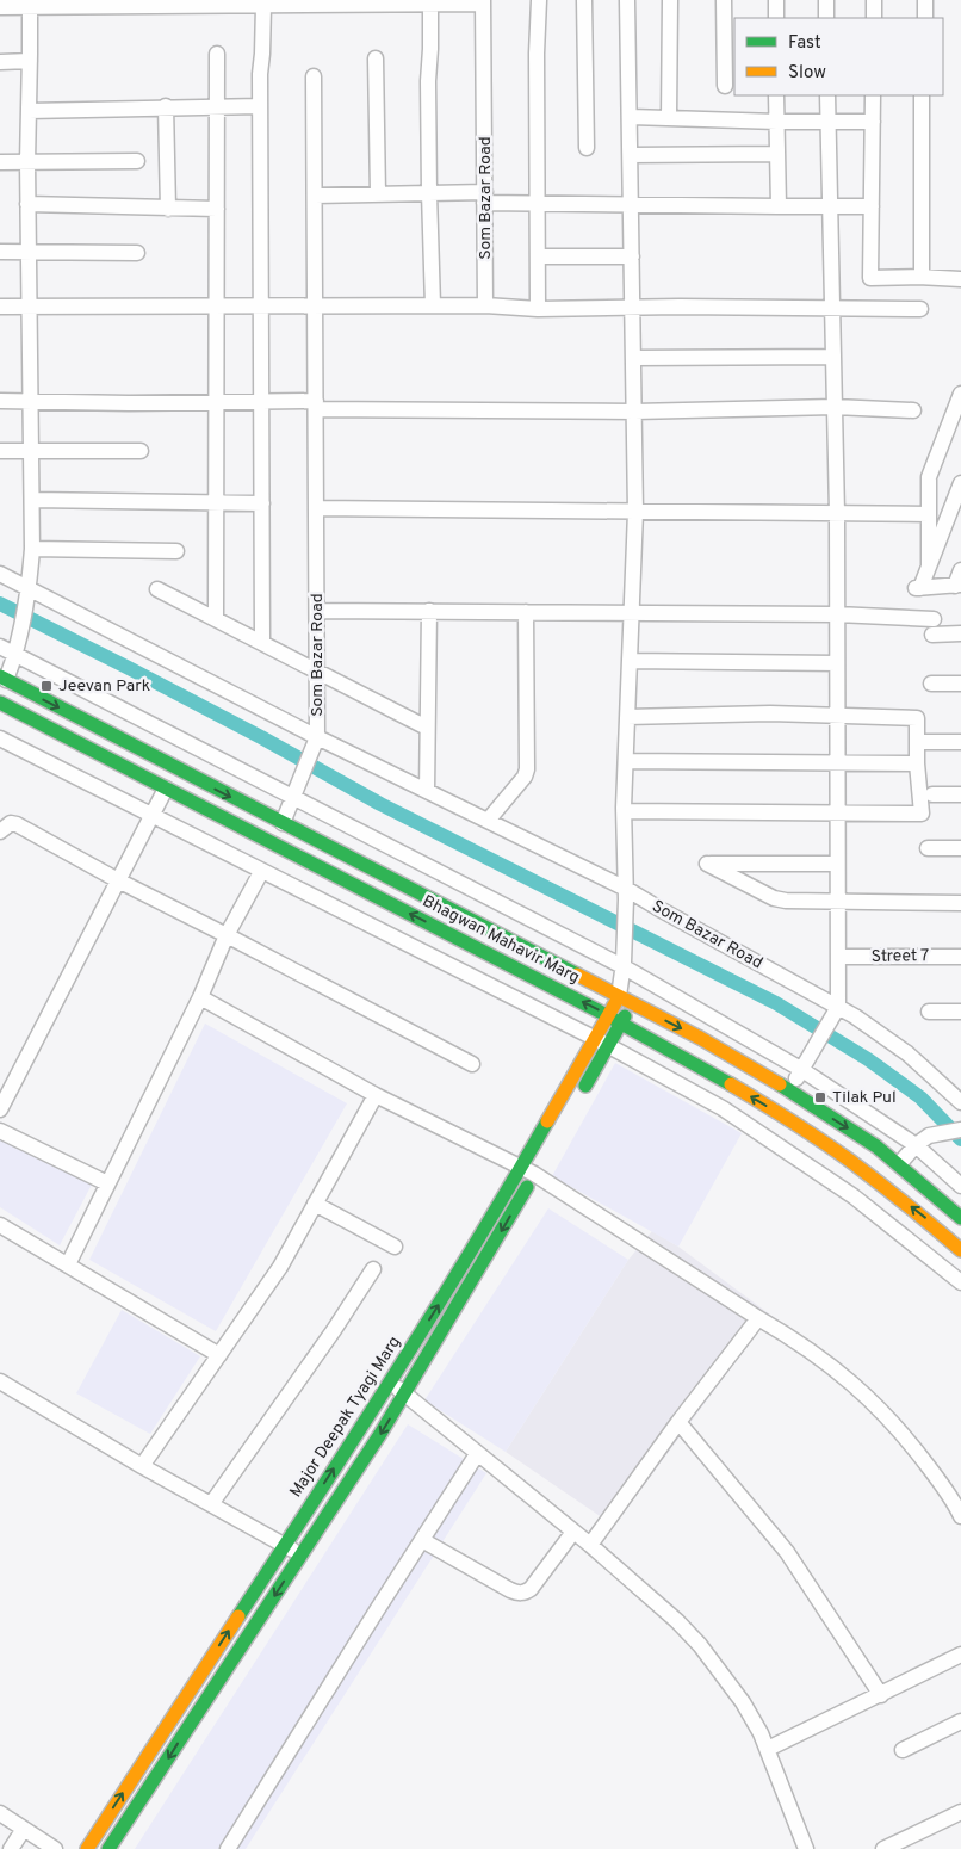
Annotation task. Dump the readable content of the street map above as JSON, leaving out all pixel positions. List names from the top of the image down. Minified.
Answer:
{"streets":{"main road":["Bhagwan Mahavir Marg","Major Deepak Tyagi Marg"],"street":["Som Bazar Road","Street 7"]},"crossings":[["Bhagwan Mahavir Marg","Major Deepak Tyagi Marg"]],"places":{"transit":["Jeevan Park","Tilak Pul"]},"legend":["Fast","Slow"]}
